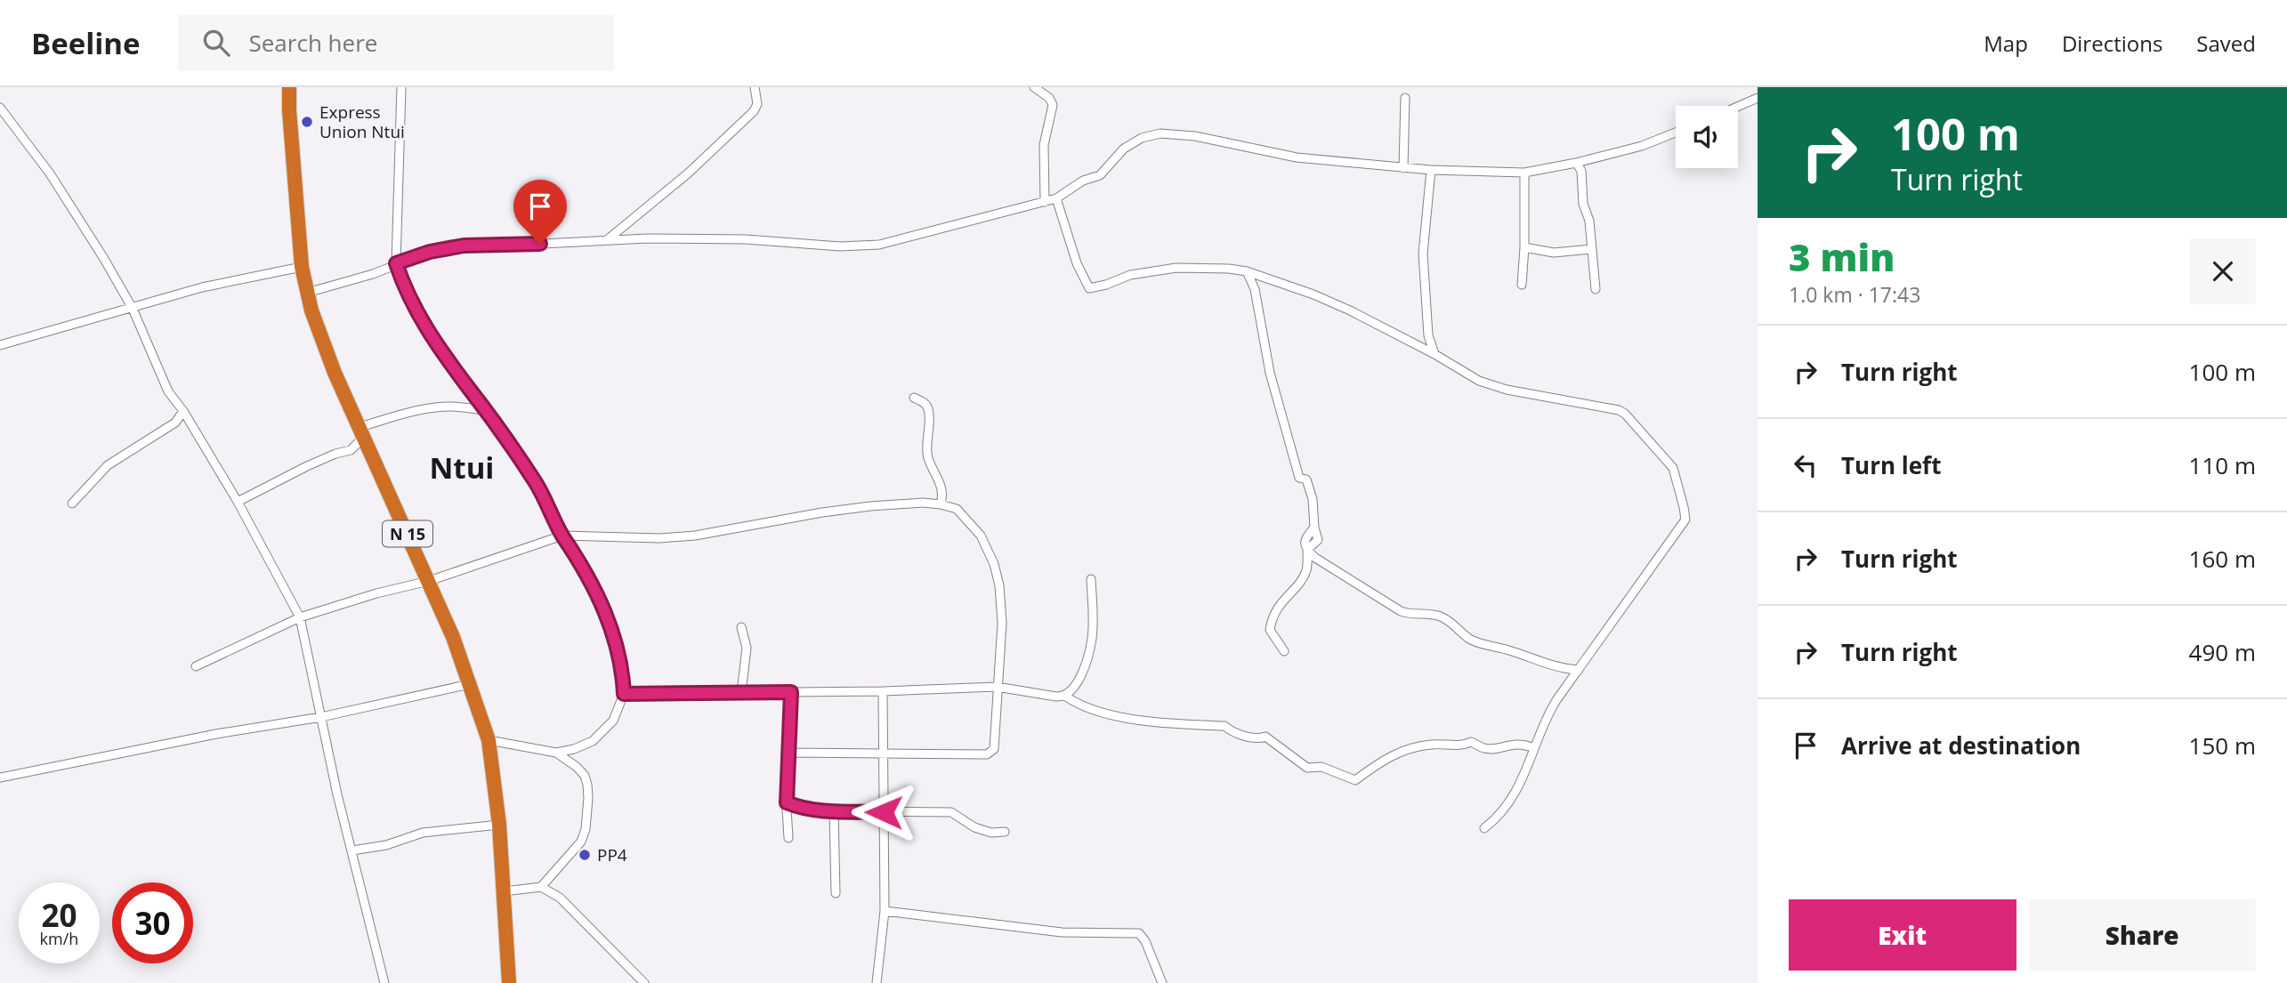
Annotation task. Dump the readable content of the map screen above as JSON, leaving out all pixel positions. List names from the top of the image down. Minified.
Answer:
{"streets":{"highway":["N 15"]},"districts":["Ntui"],"places":["Express Union Ntui","PP4"],"page":{"header":"Beeline","search":"Search here","nav":["Map","Directions","Saved"],"turn":["100 m","Turn right"],"heading":["3 min","1.0 km · 17:43"],"list":[{"name":"Turn right","value":"100 m"},{"name":"Turn left","value":"110 m"},{"name":"Turn right","value":"160 m"},{"name":"Turn right","value":"490 m"},{"name":"Arrive at destination","value":"150 m"}],"speed":"20 km/h","limit":"30","buttons":["Exit","Share"]}}
